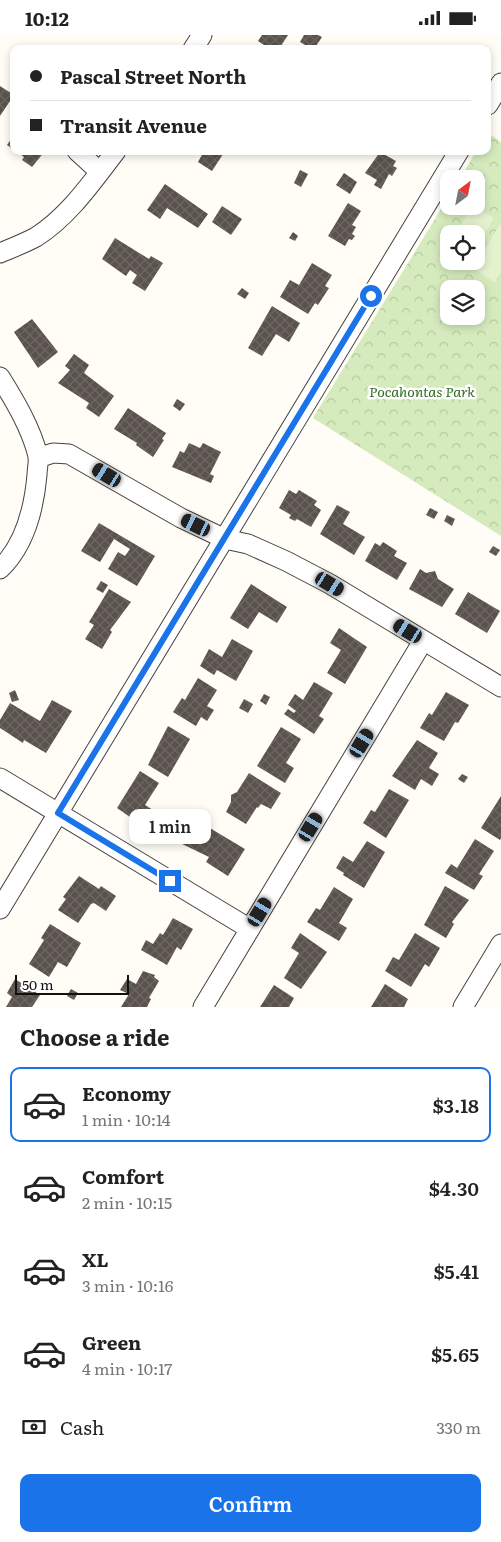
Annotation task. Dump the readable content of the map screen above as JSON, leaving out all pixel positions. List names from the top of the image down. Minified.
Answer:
{"parks":["Pocahontas Park"],"scale_bar":"50 m","north":"top right","page":{"status":"10:12","banner":["Pascal Street North","Transit Avenue"],"bubble":"1 min","scale":"50 m","heading":"Choose a ride","list":[{"name":"Economy","note":"1 min · 10:14","value":"$3.18"},{"name":"Comfort","note":"2 min · 10:15","value":"$4.30"},{"name":"XL","note":"3 min · 10:16","value":"$5.41"},{"name":"Green","note":"4 min · 10:17","value":"$5.65"}],"pay":["Cash","330 m"],"buttons":"Confirm"}}
